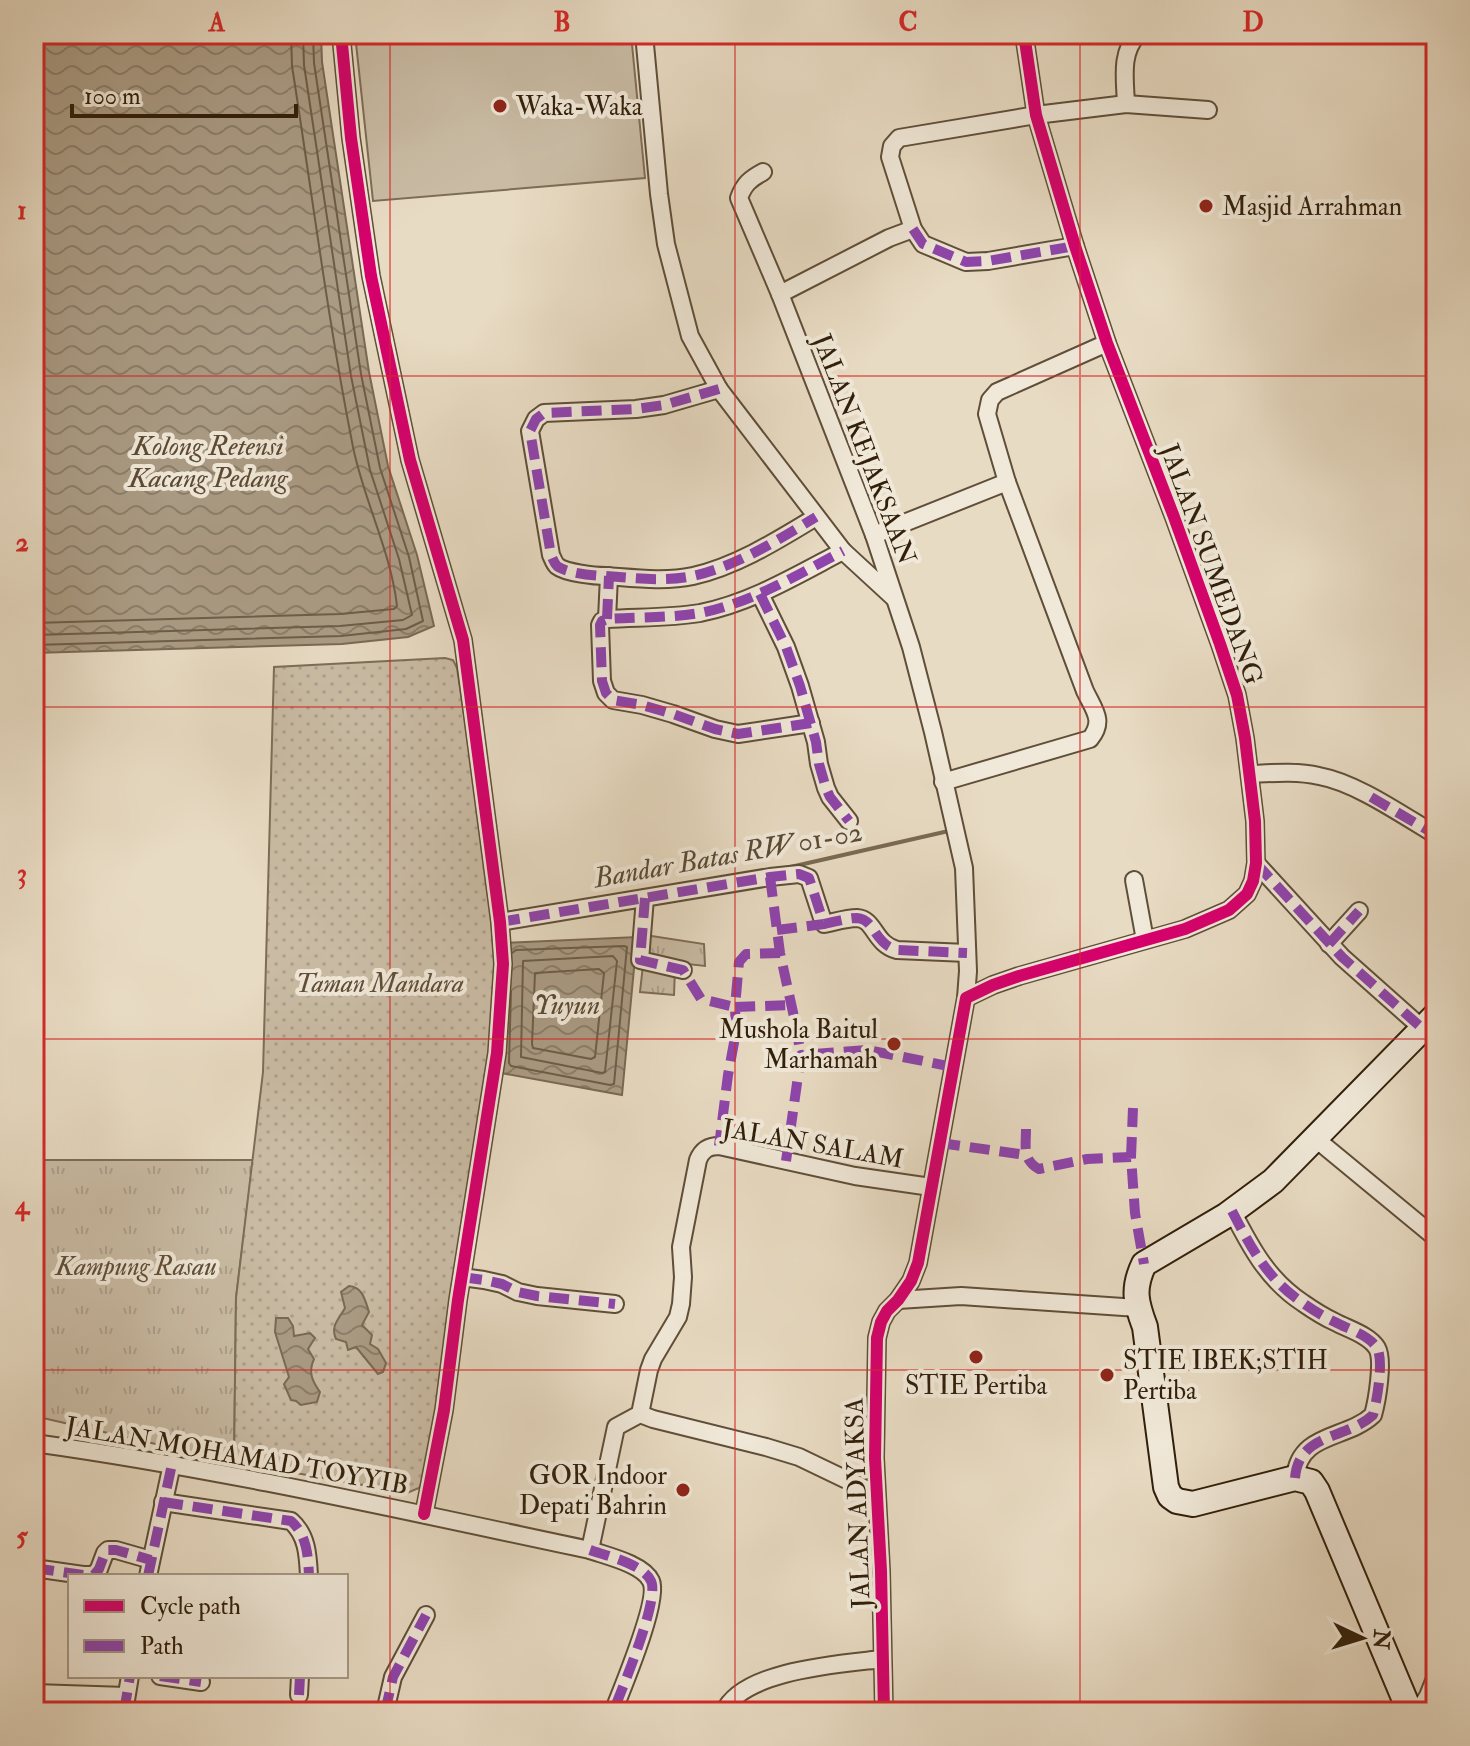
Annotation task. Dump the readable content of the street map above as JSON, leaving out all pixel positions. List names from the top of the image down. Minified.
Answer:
{"streets":{"street":["JALAN KEJAKSAAN","JALAN SUMEDANG","JALAN SALAM","JALAN MOHAMAD TOYYIB","JALAN ADYAKSA"]},"crossings":[["JALAN KEJAKSAAN","JALAN SUMEDANG"]],"water":["Kolong Retensi Kacang Pedang","Bandar Batas RW 01-02","Yuyun"],"parks":["Taman Mandara","Kampung Rasau"],"places":["Waka-Waka","Masjid Arrahman","Mushola Baitul Marhamah","STIE Pertiba","STIE IBEK;STIH Pertiba","GOR Indoor Depati Bahrin"],"legend":["Cycle path","Path"],"scale_bar":"100 m","north":"right","grid":{"columns":["A","B","C","D"],"rows":["1","2","3","4","5"]}}
